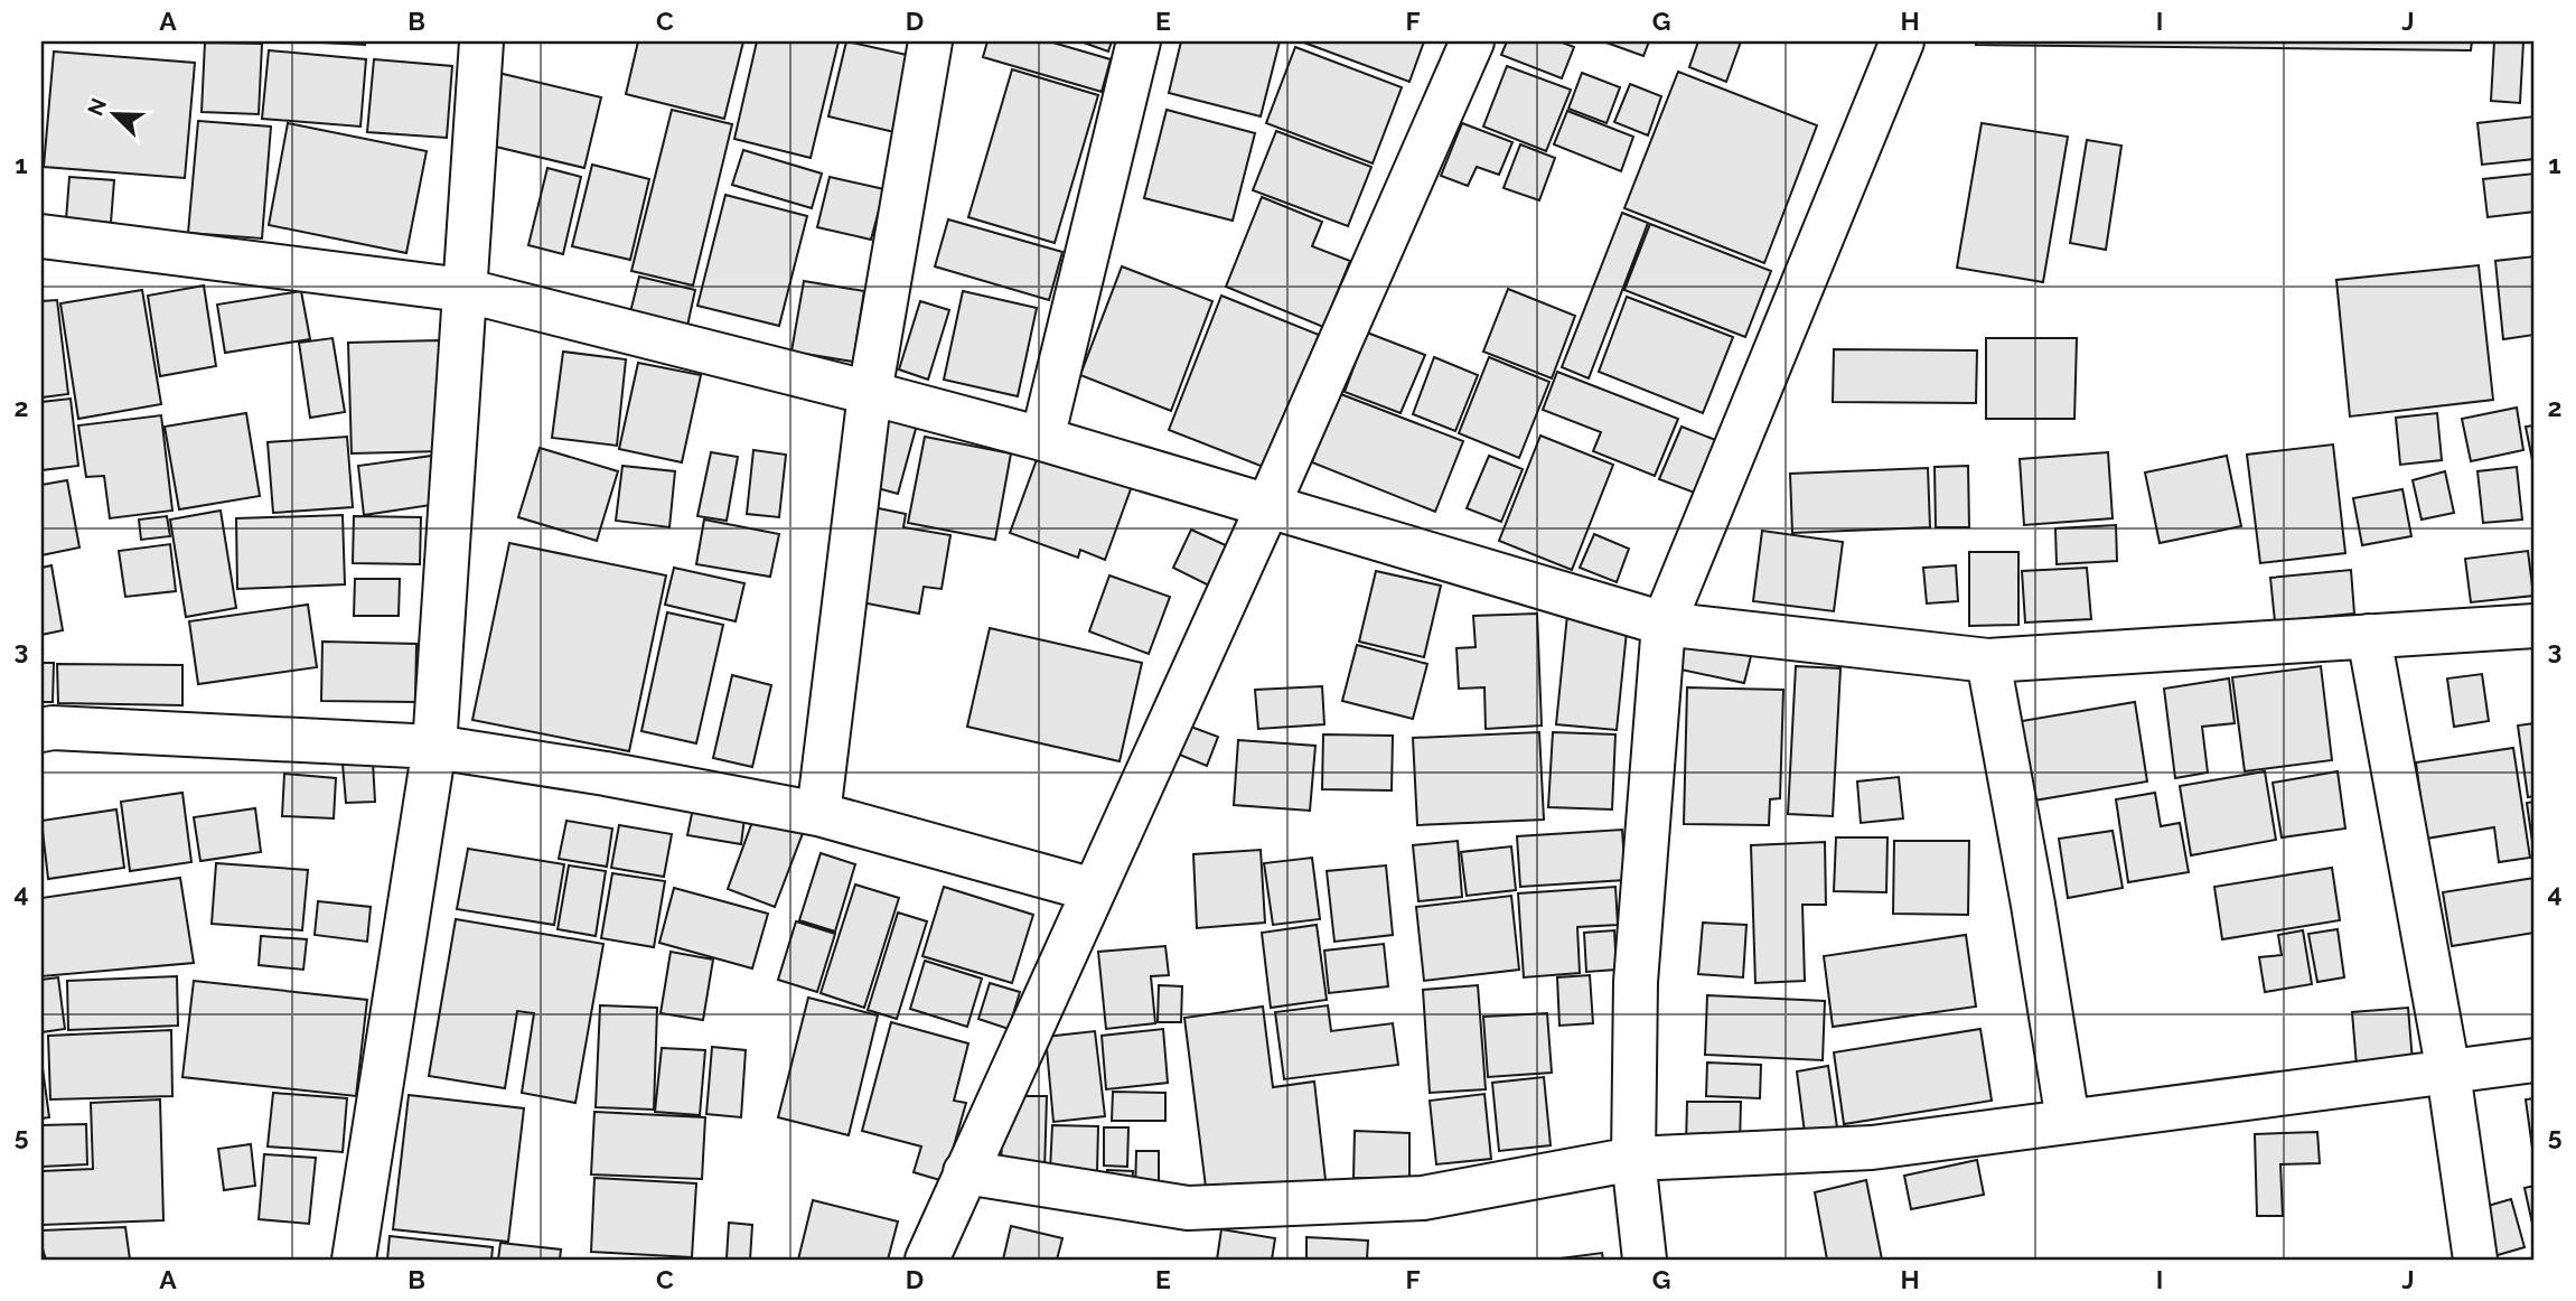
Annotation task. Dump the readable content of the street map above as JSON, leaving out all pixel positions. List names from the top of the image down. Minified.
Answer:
{"north":"top left","grid":{"columns":["A","B","C","D","E","F","G","H","I","J"],"rows":["1","2","3","4","5"]}}
